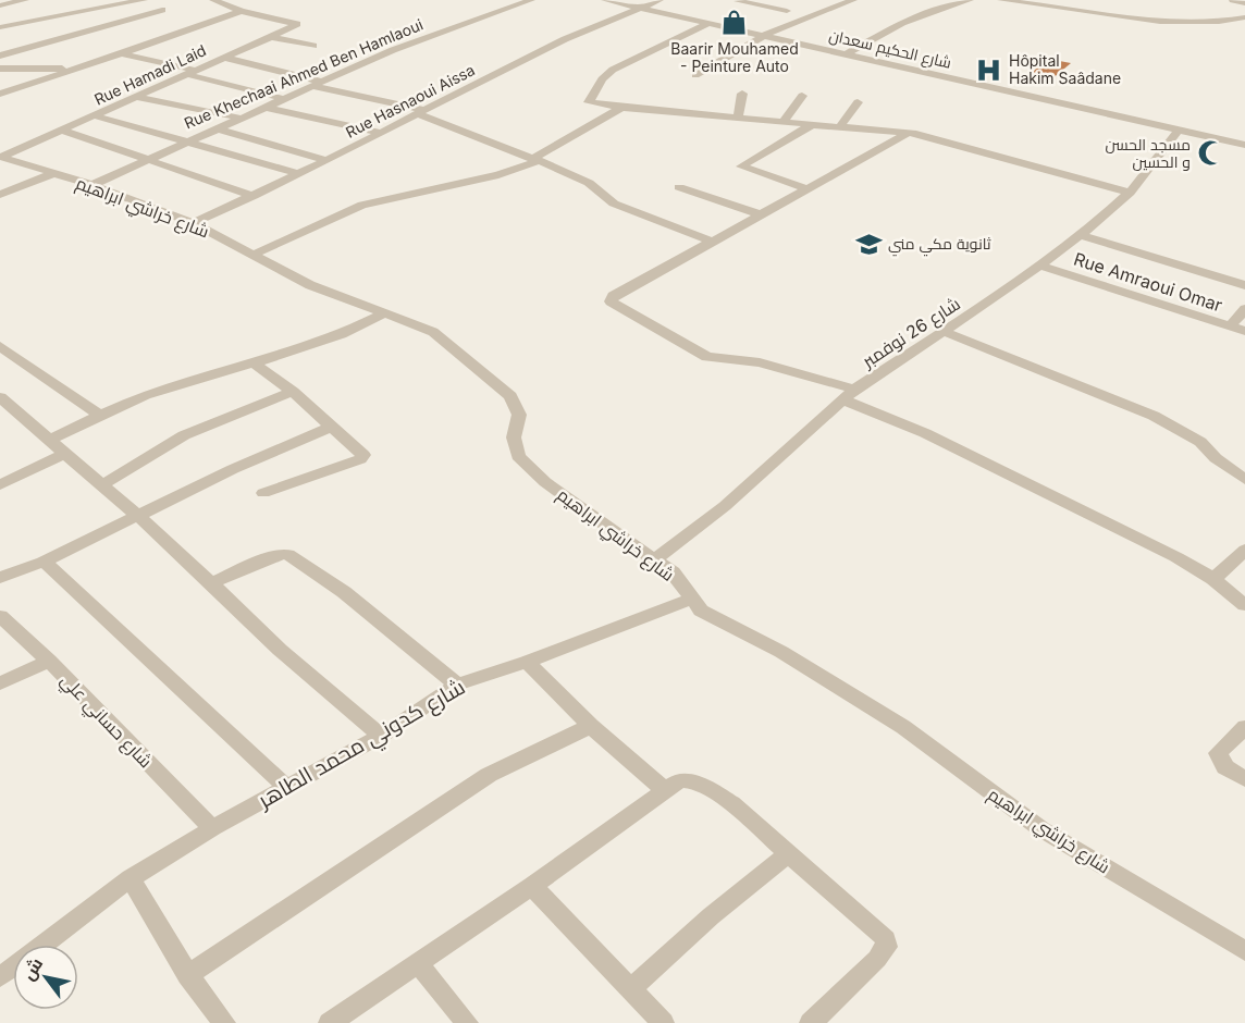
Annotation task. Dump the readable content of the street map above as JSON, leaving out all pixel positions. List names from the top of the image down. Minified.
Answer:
{"streets":{"street":["شارع الحكيم سعدان","Rue Khechaai Ahmed Ben Hamlaoui","Rue Hamadi Laid","Rue Hasnaoui Aissa","شارع خراشي ابراهيم","Rue Amraoui Omar","شارع 26 نوفمبر","شارع حساني علي","شارع كدوني محمد الطاهر"]},"crossings":[["شارع الحكيم سعدان","Rue Hasnaoui Aissa"],["شارع الحكيم سعدان","شارع 26 نوفمبر"],["Rue Khechaai Ahmed Ben Hamlaoui","شارع خراشي ابراهيم"],["Rue Hamadi Laid","شارع خراشي ابراهيم"],["Rue Hasnaoui Aissa","شارع خراشي ابراهيم"],["شارع خراشي ابراهيم","شارع 26 نوفمبر"],["شارع خراشي ابراهيم","شارع كدوني محمد الطاهر"],["Rue Amraoui Omar","شارع 26 نوفمبر"],["شارع حساني علي","شارع كدوني محمد الطاهر"]],"places":{"shop":["Baarir Mouhamed - Peinture Auto"],"hospital":["Hôpital Hakim Saâdane"],"mosque":["مسجد الحسن و الحسين"],"school or university":["ثانوية مكي مني"]},"north":"top left"}
